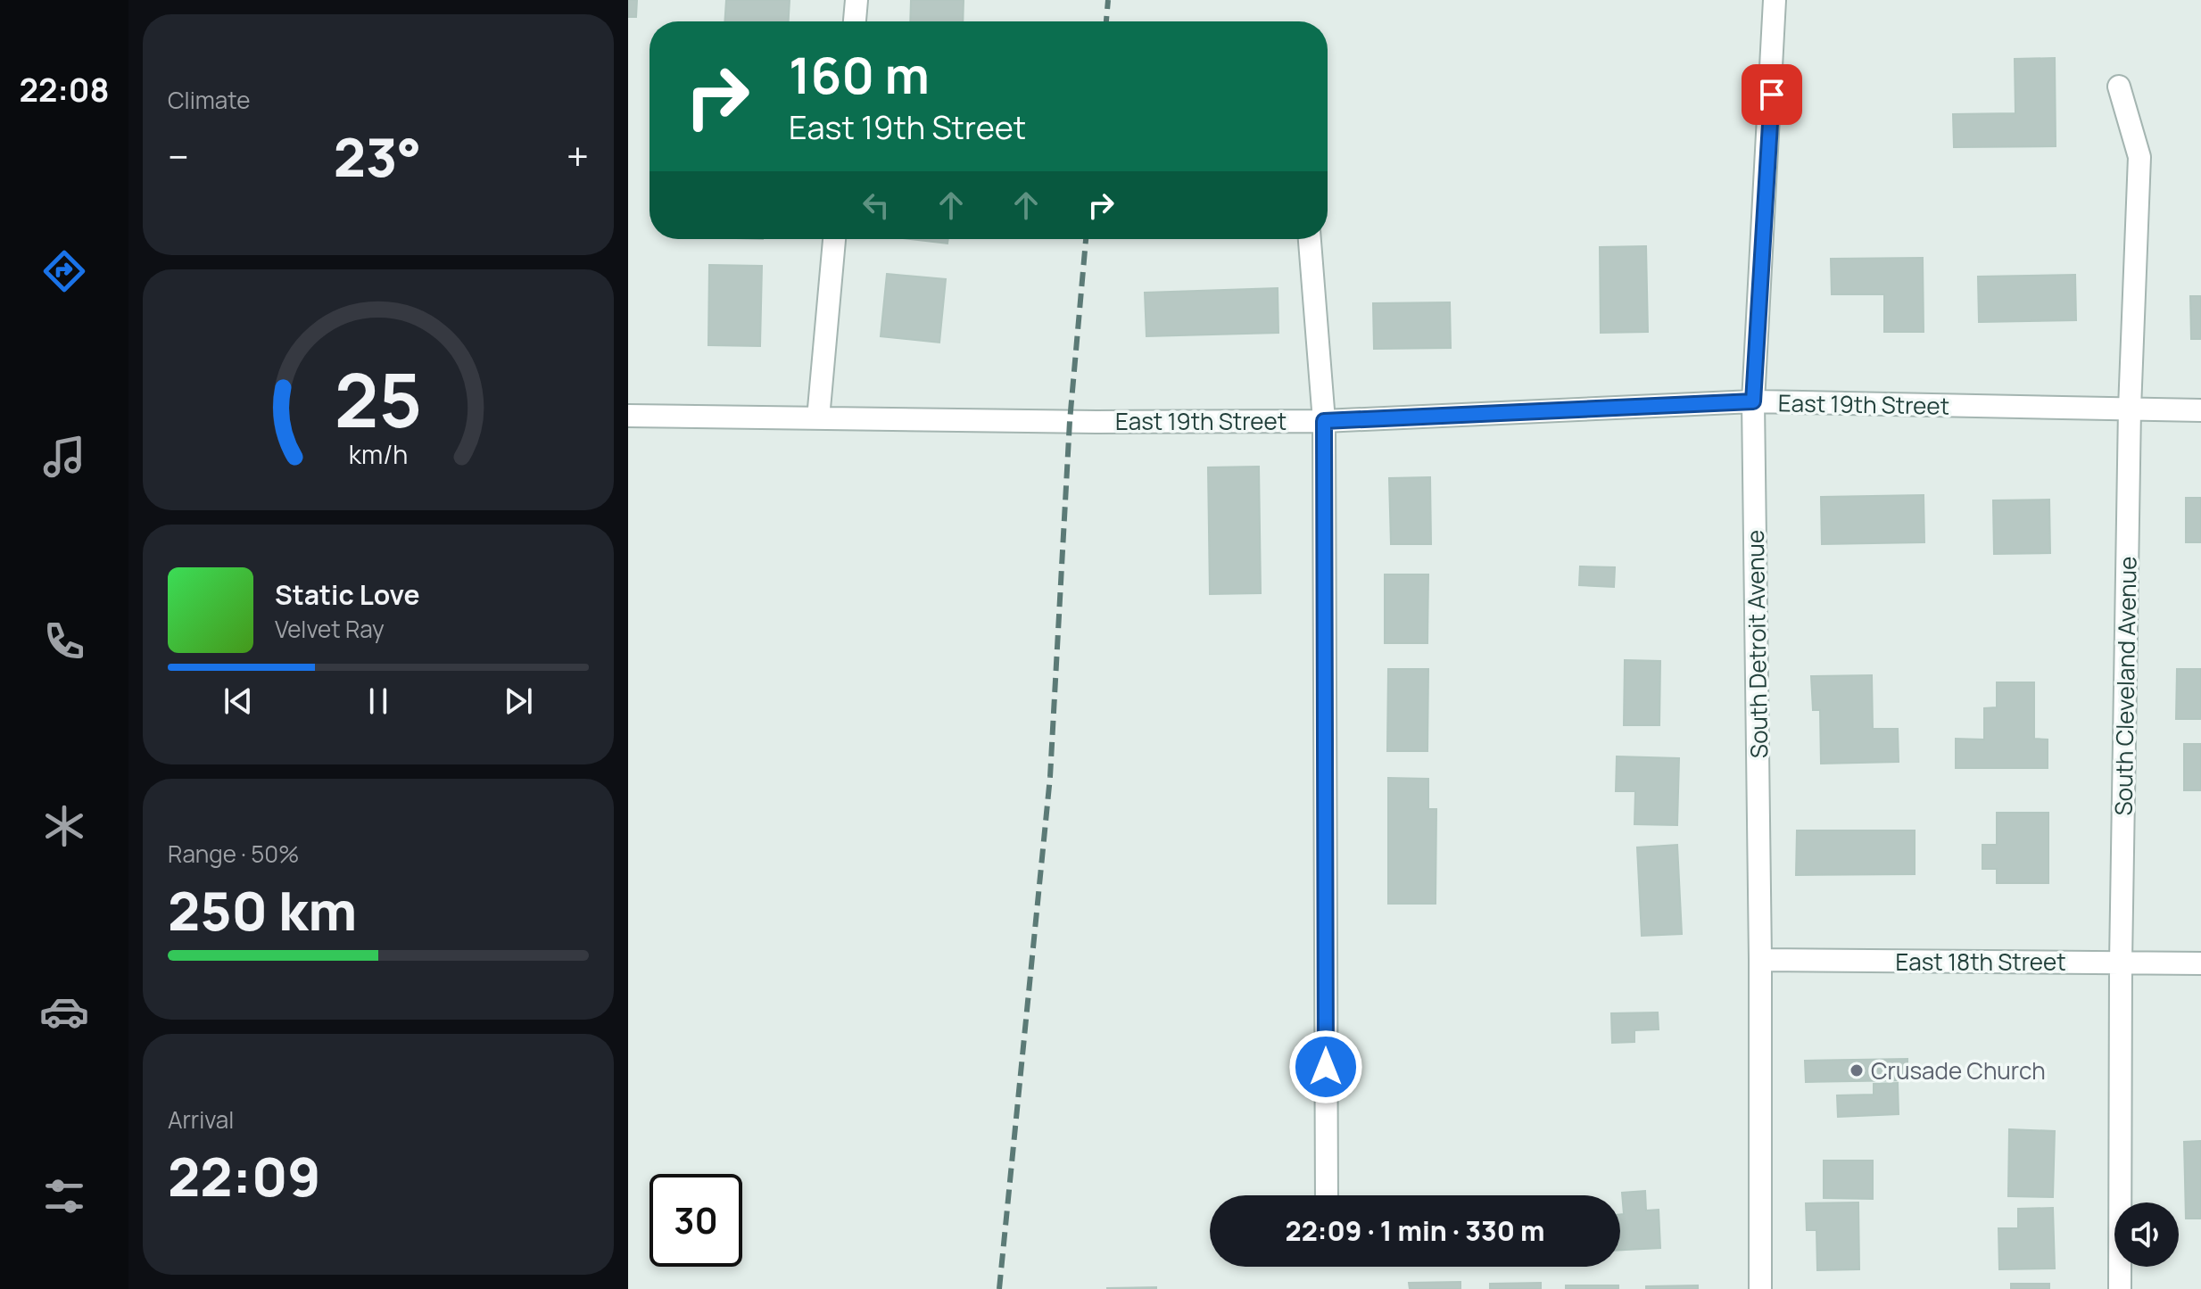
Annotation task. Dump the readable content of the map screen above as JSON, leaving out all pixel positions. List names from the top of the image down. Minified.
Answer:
{"streets":{"street":["East 19th Street","South Detroit Avenue","South Cleveland Avenue","East 18th Street"]},"crossings":[["East 19th Street","South Detroit Avenue"],["East 19th Street","South Cleveland Avenue"],["South Detroit Avenue","East 18th Street"],["South Cleveland Avenue","East 18th Street"]],"places":["Crusade Church"],"page":{"tabs":"22:08","tile":["Climate",["Range · 50%","250 km"],["Arrival","22:09"]],"turn":["160 m","East 19th Street"],"heat":["−","23°","+"],"song":["Static Love","Velvet Ray"],"limit":"30","trip":"22:09 · 1 min · 330 m","gauge":["25","km/h"]}}
